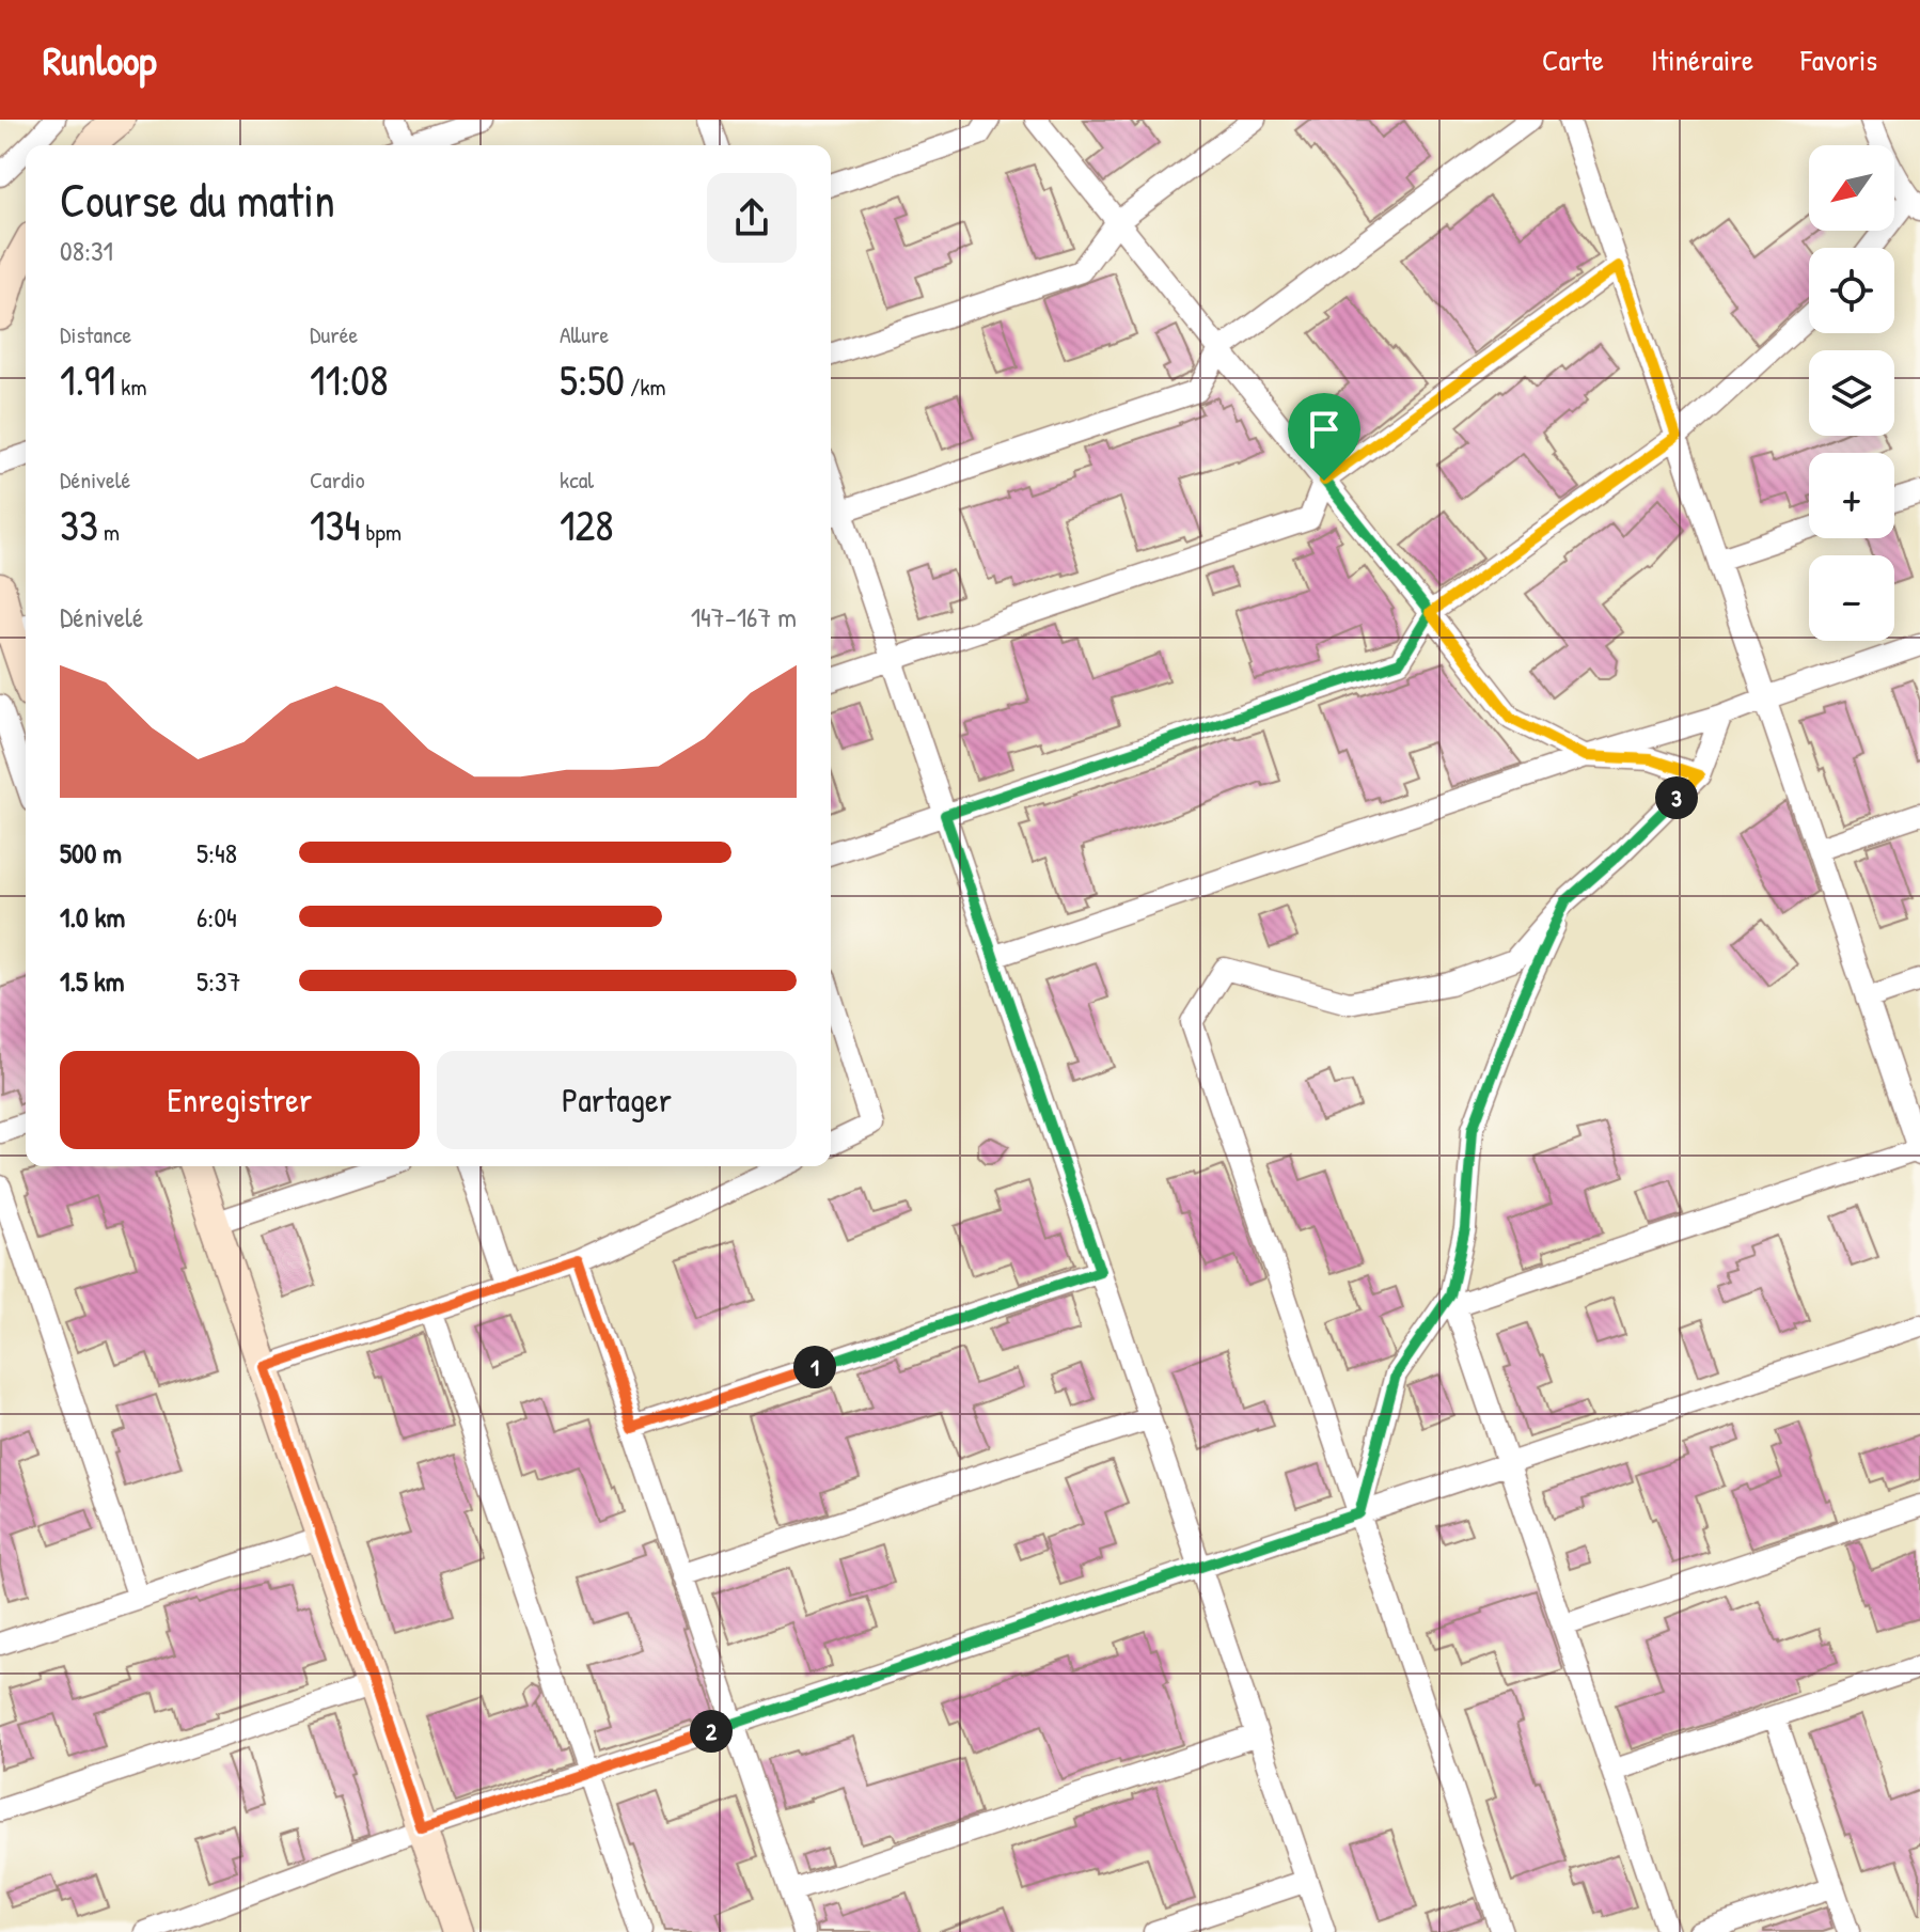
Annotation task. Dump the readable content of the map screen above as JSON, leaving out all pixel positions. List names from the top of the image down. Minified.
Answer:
{"north":"bottom left","page":{"header":"Runloop","nav":["Carte","Itinéraire","Favoris"],"map_buttons":["+","−"],"heading":["Course du matin","08:31"],"stats":[["Distance","1.91 km"],["Durée","11:08"],["Allure","5:50 /km"],["Dénivelé","33 m"],["Cardio","134 bpm"],["kcal","128"]],"chart":["Dénivelé","147–167 m"],"pins":["3","1","2"],"list":[{"name":"500 m","note":"5:48"},{"name":"1.0 km","note":"6:04"},{"name":"1.5 km","note":"5:37"}],"buttons":["Enregistrer","Partager"]}}
